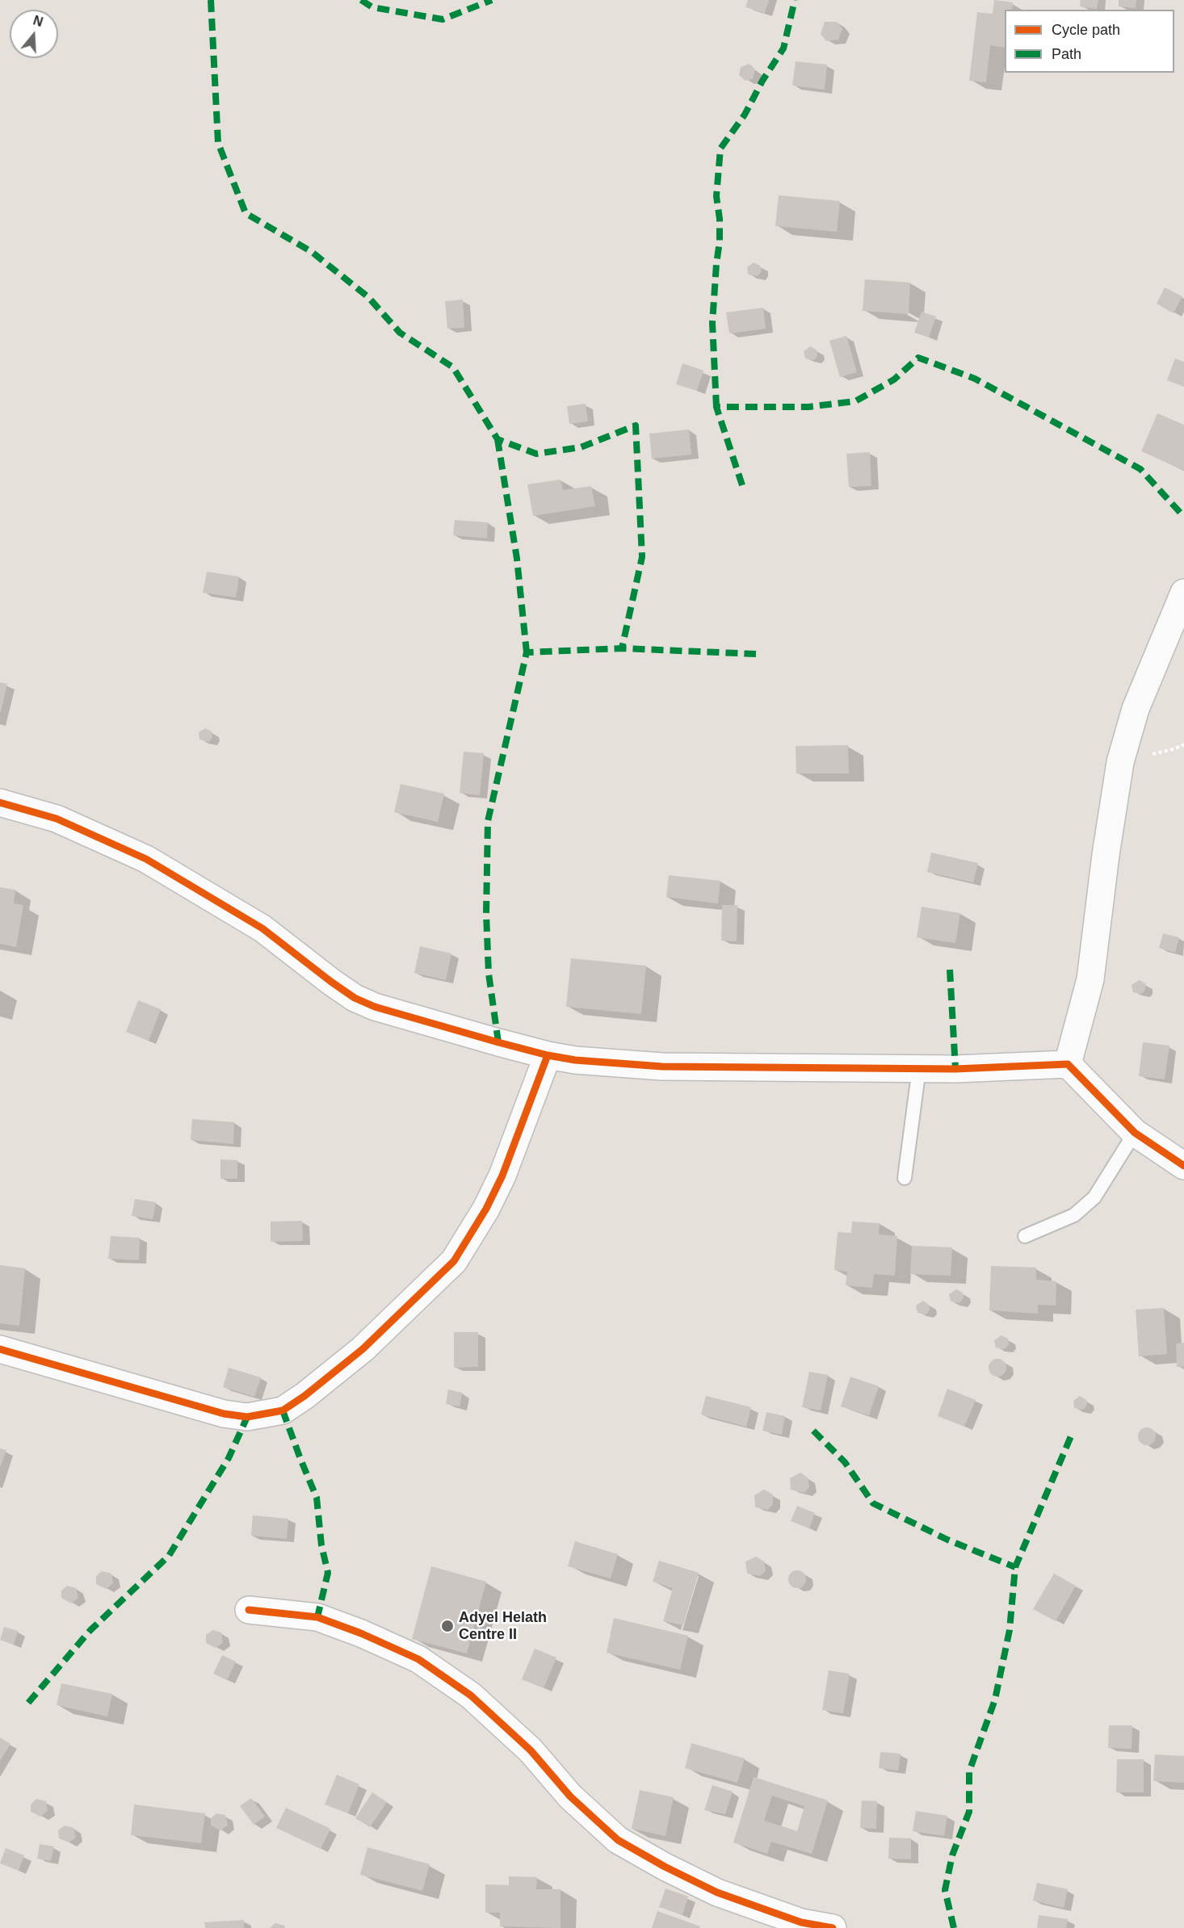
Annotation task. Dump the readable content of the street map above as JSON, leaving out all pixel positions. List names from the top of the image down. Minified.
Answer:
{"places":["Adyel Helath Centre II"],"legend":["Cycle path","Path"],"north":"top"}
